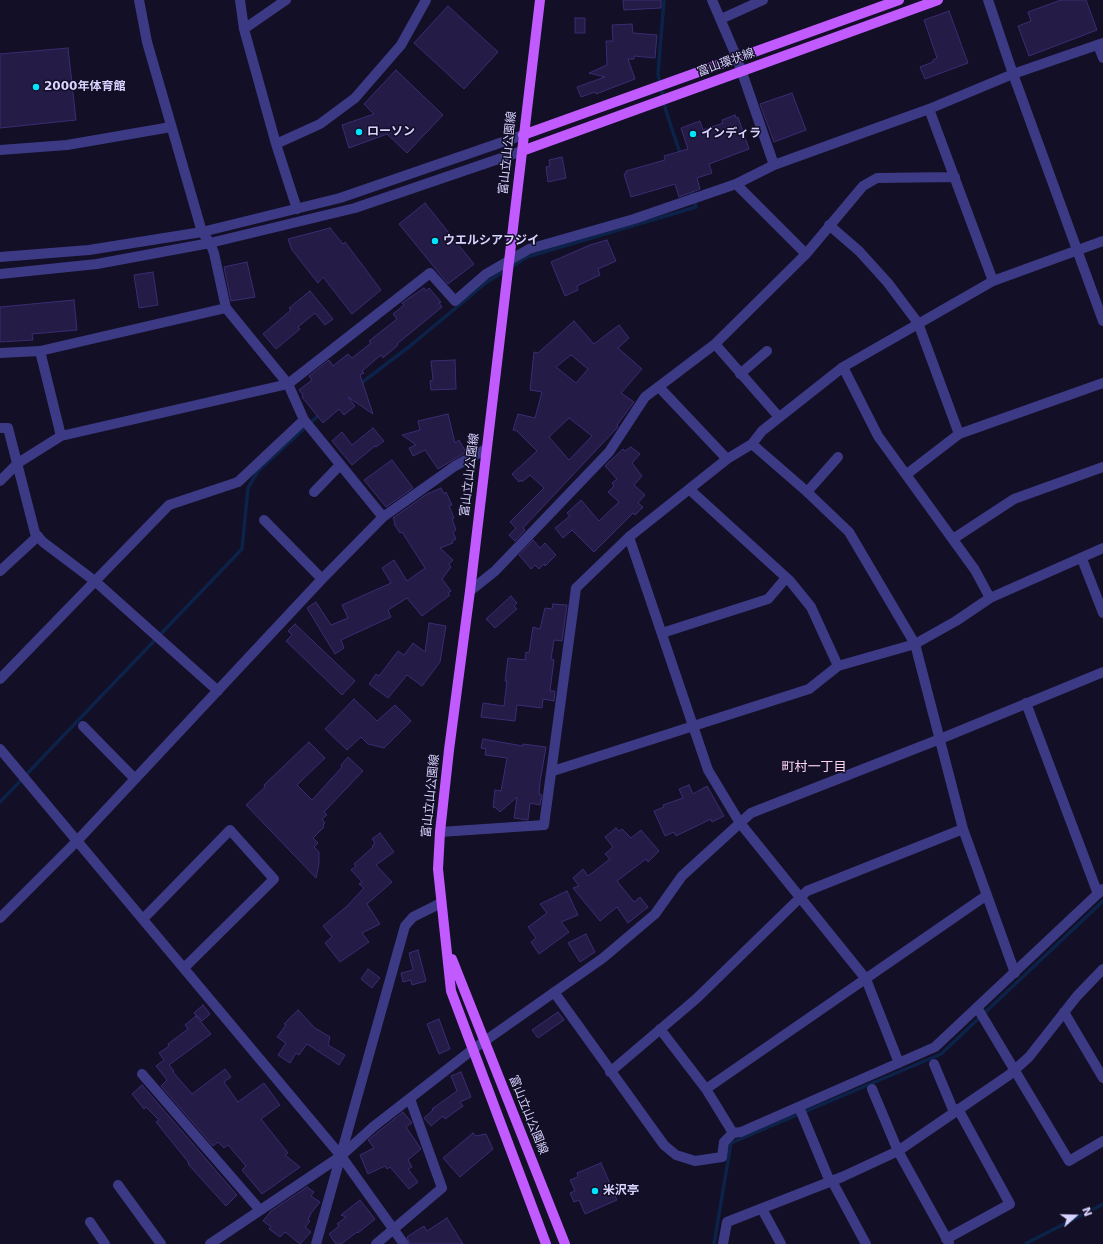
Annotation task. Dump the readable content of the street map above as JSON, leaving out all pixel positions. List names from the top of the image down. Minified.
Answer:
{"streets":{"main road":["富山環状線","富山立山公園線"]},"crossings":[["富山環状線","富山立山公園線"]],"districts":["町村一丁目"],"places":["2000年体育館","ローソン","インディラ","ウエルシアフジイ","米沢亭"],"north":"right"}
